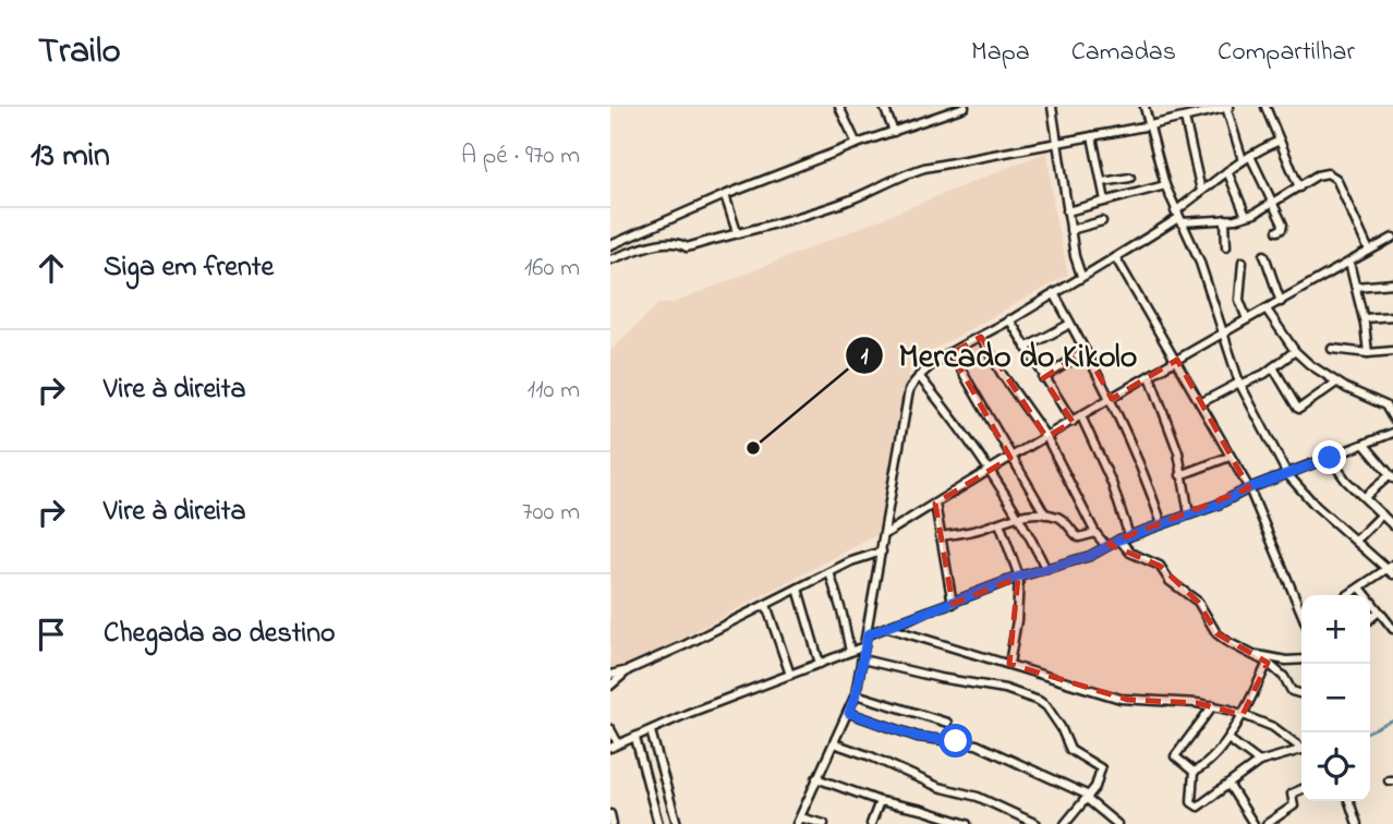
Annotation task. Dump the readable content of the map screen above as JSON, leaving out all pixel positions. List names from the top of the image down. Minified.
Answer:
{"places":["Mercado do Kikolo"],"page":{"header":"Trailo","nav":["Mapa","Camadas","Compartilhar"],"heading":["13 min","A pé · 970 m"],"list":[["Siga em frente","160 m"],["Vire à direita","110 m"],["Vire à direita","700 m"],"Chegada ao destino"],"map_buttons":["+","−"]}}
